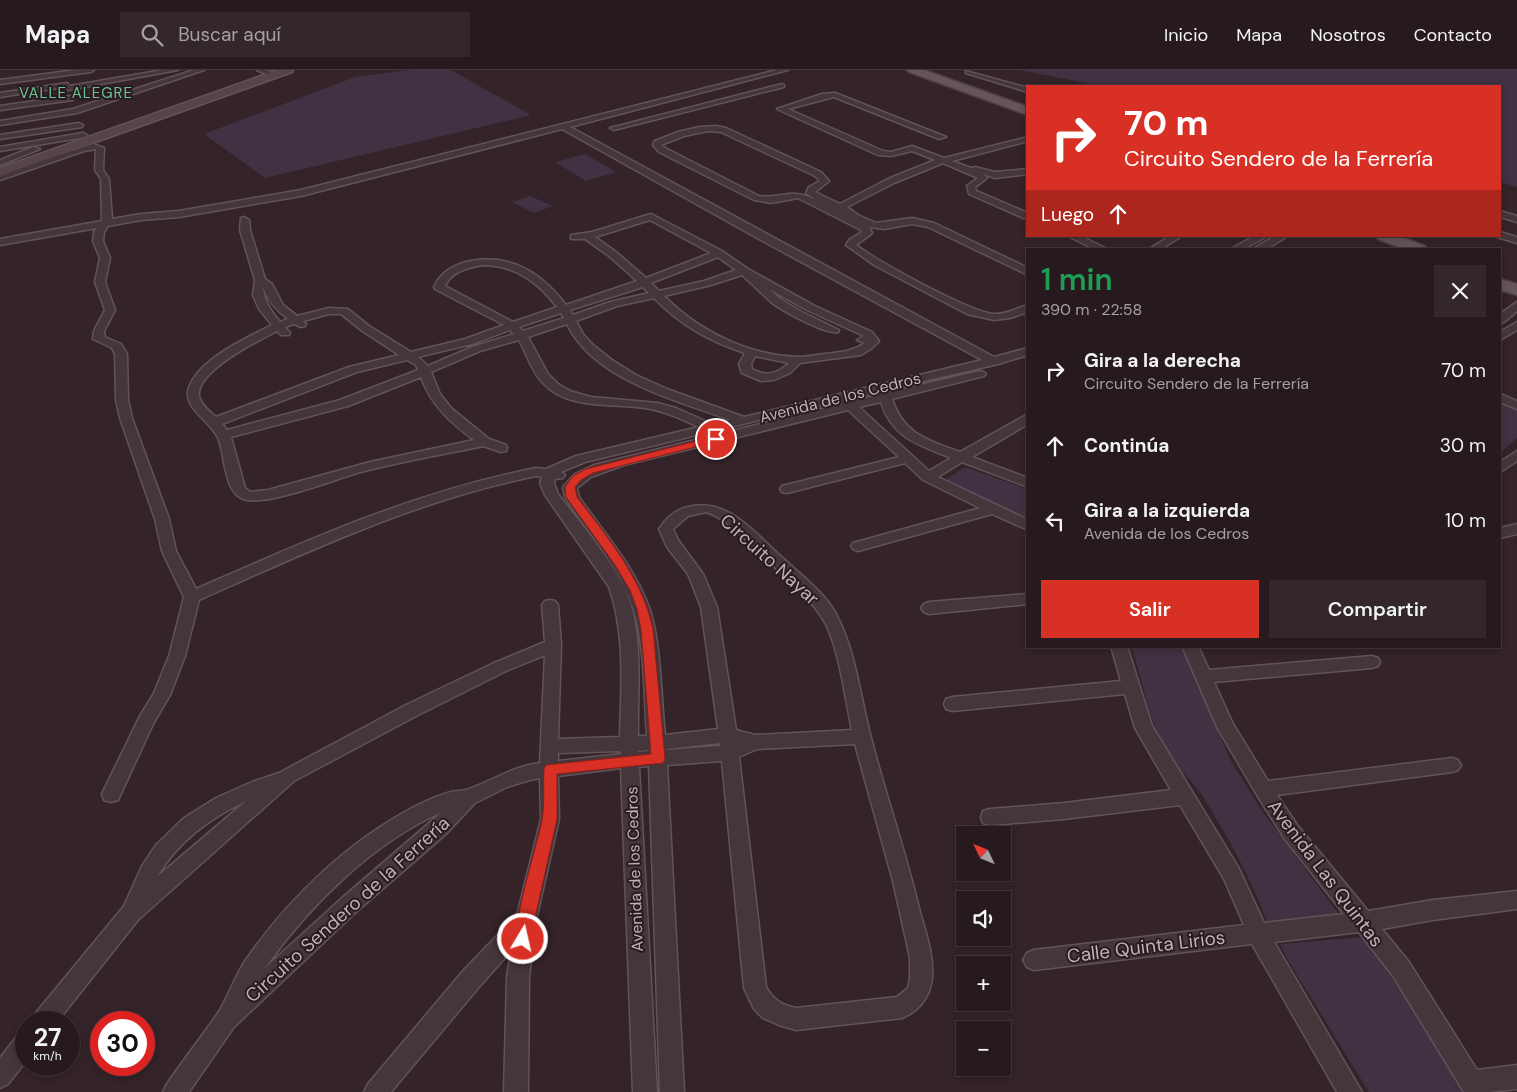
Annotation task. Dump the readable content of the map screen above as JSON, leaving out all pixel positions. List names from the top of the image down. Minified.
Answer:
{"streets":{"street":["Avenida de los Cedros","Circuito Nayar","Avenida Las Quintas","Circuito Sendero de la Ferrería","Calle Quinta Lirios"]},"crossings":[["Avenida de los Cedros","Circuito Sendero de la Ferrería"],["Avenida Las Quintas","Calle Quinta Lirios"]],"districts":["VALLE ALEGRE"],"north":"top left","page":{"header":"Mapa","search":"Buscar aquí","nav":["Inicio","Mapa","Nosotros","Contacto"],"turn":["70 m","Circuito Sendero de la Ferrería"],"then":"Luego","heading":["1 min","390 m · 22:58"],"list":[{"name":"Gira a la derecha","note":"Circuito Sendero de la Ferrería","value":"70 m"},{"name":"Continúa","value":"30 m"},{"name":"Gira a la izquierda","note":"Avenida de los Cedros","value":"10 m"}],"buttons":["Salir","Compartir"],"map_buttons":["+","−"],"speed":"27 km/h","limit":"30"}}
